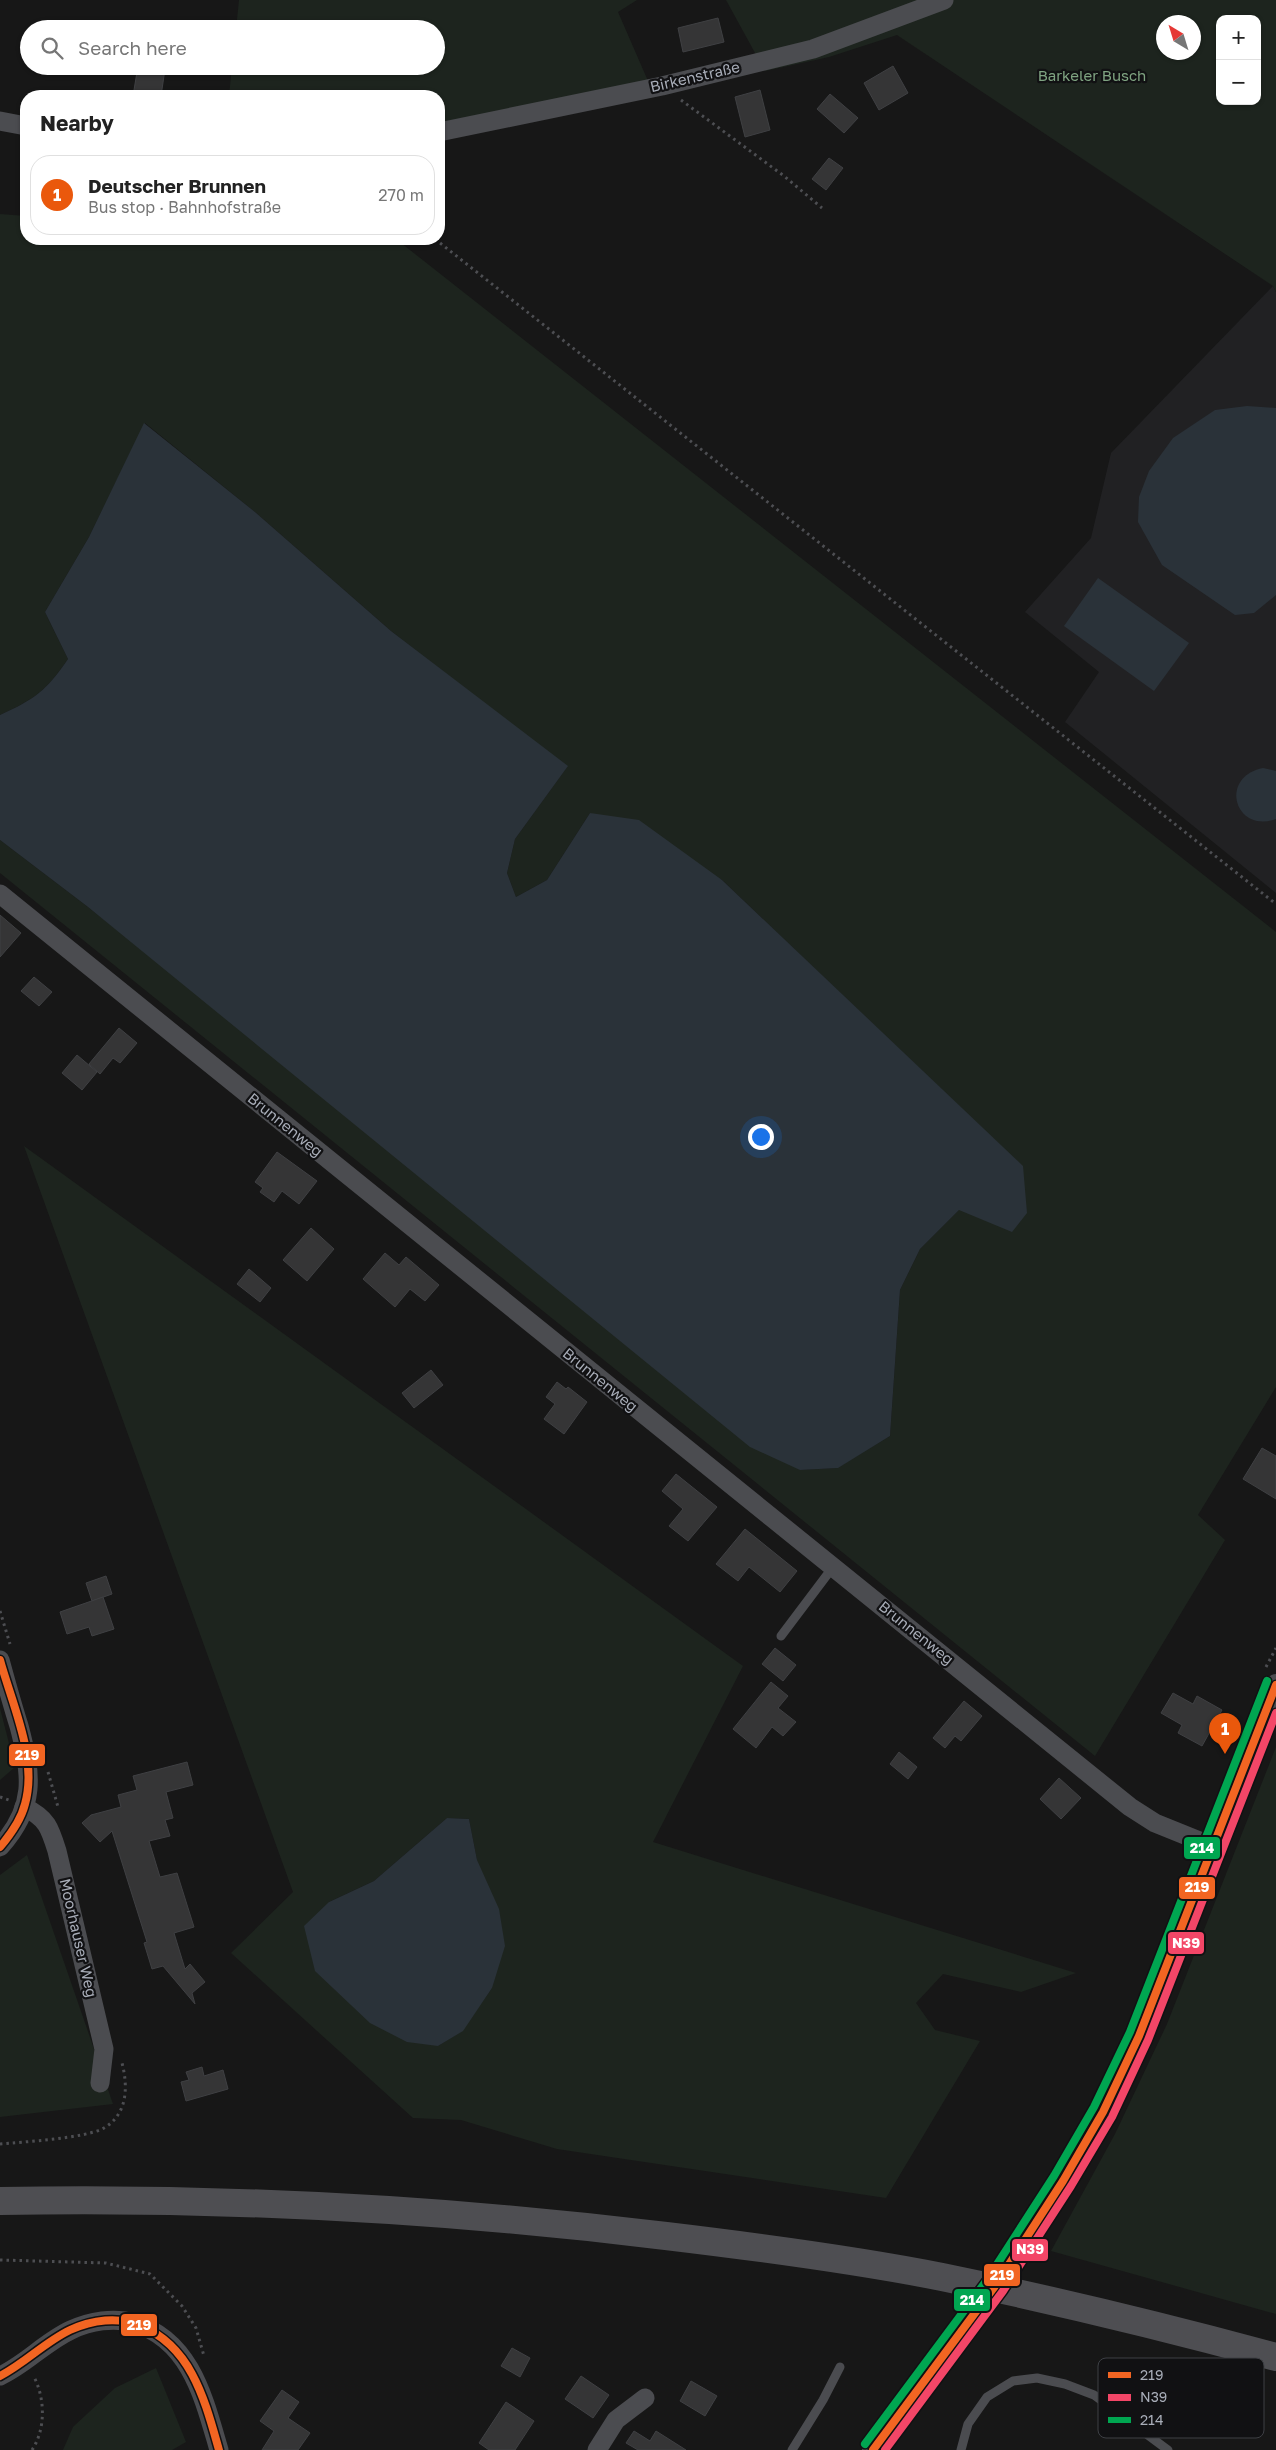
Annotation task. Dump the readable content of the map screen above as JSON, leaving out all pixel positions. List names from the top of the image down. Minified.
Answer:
{"streets":{"street":["Birkenstraße","Brunnenweg","Moorhauser Weg"]},"parks":["Barkeler Busch"],"lines":["transit line 219","transit line 214","transit line N39"],"legend":["219","N39","214"],"north":"top left","page":{"map_buttons":["+","−"],"search":"Search here","heading":"Nearby","list":[{"mark":"1","name":"Deutscher Brunnen","note":"Bus stop · Bahnhofstraße","value":"270 m"}],"pins":"1"}}
